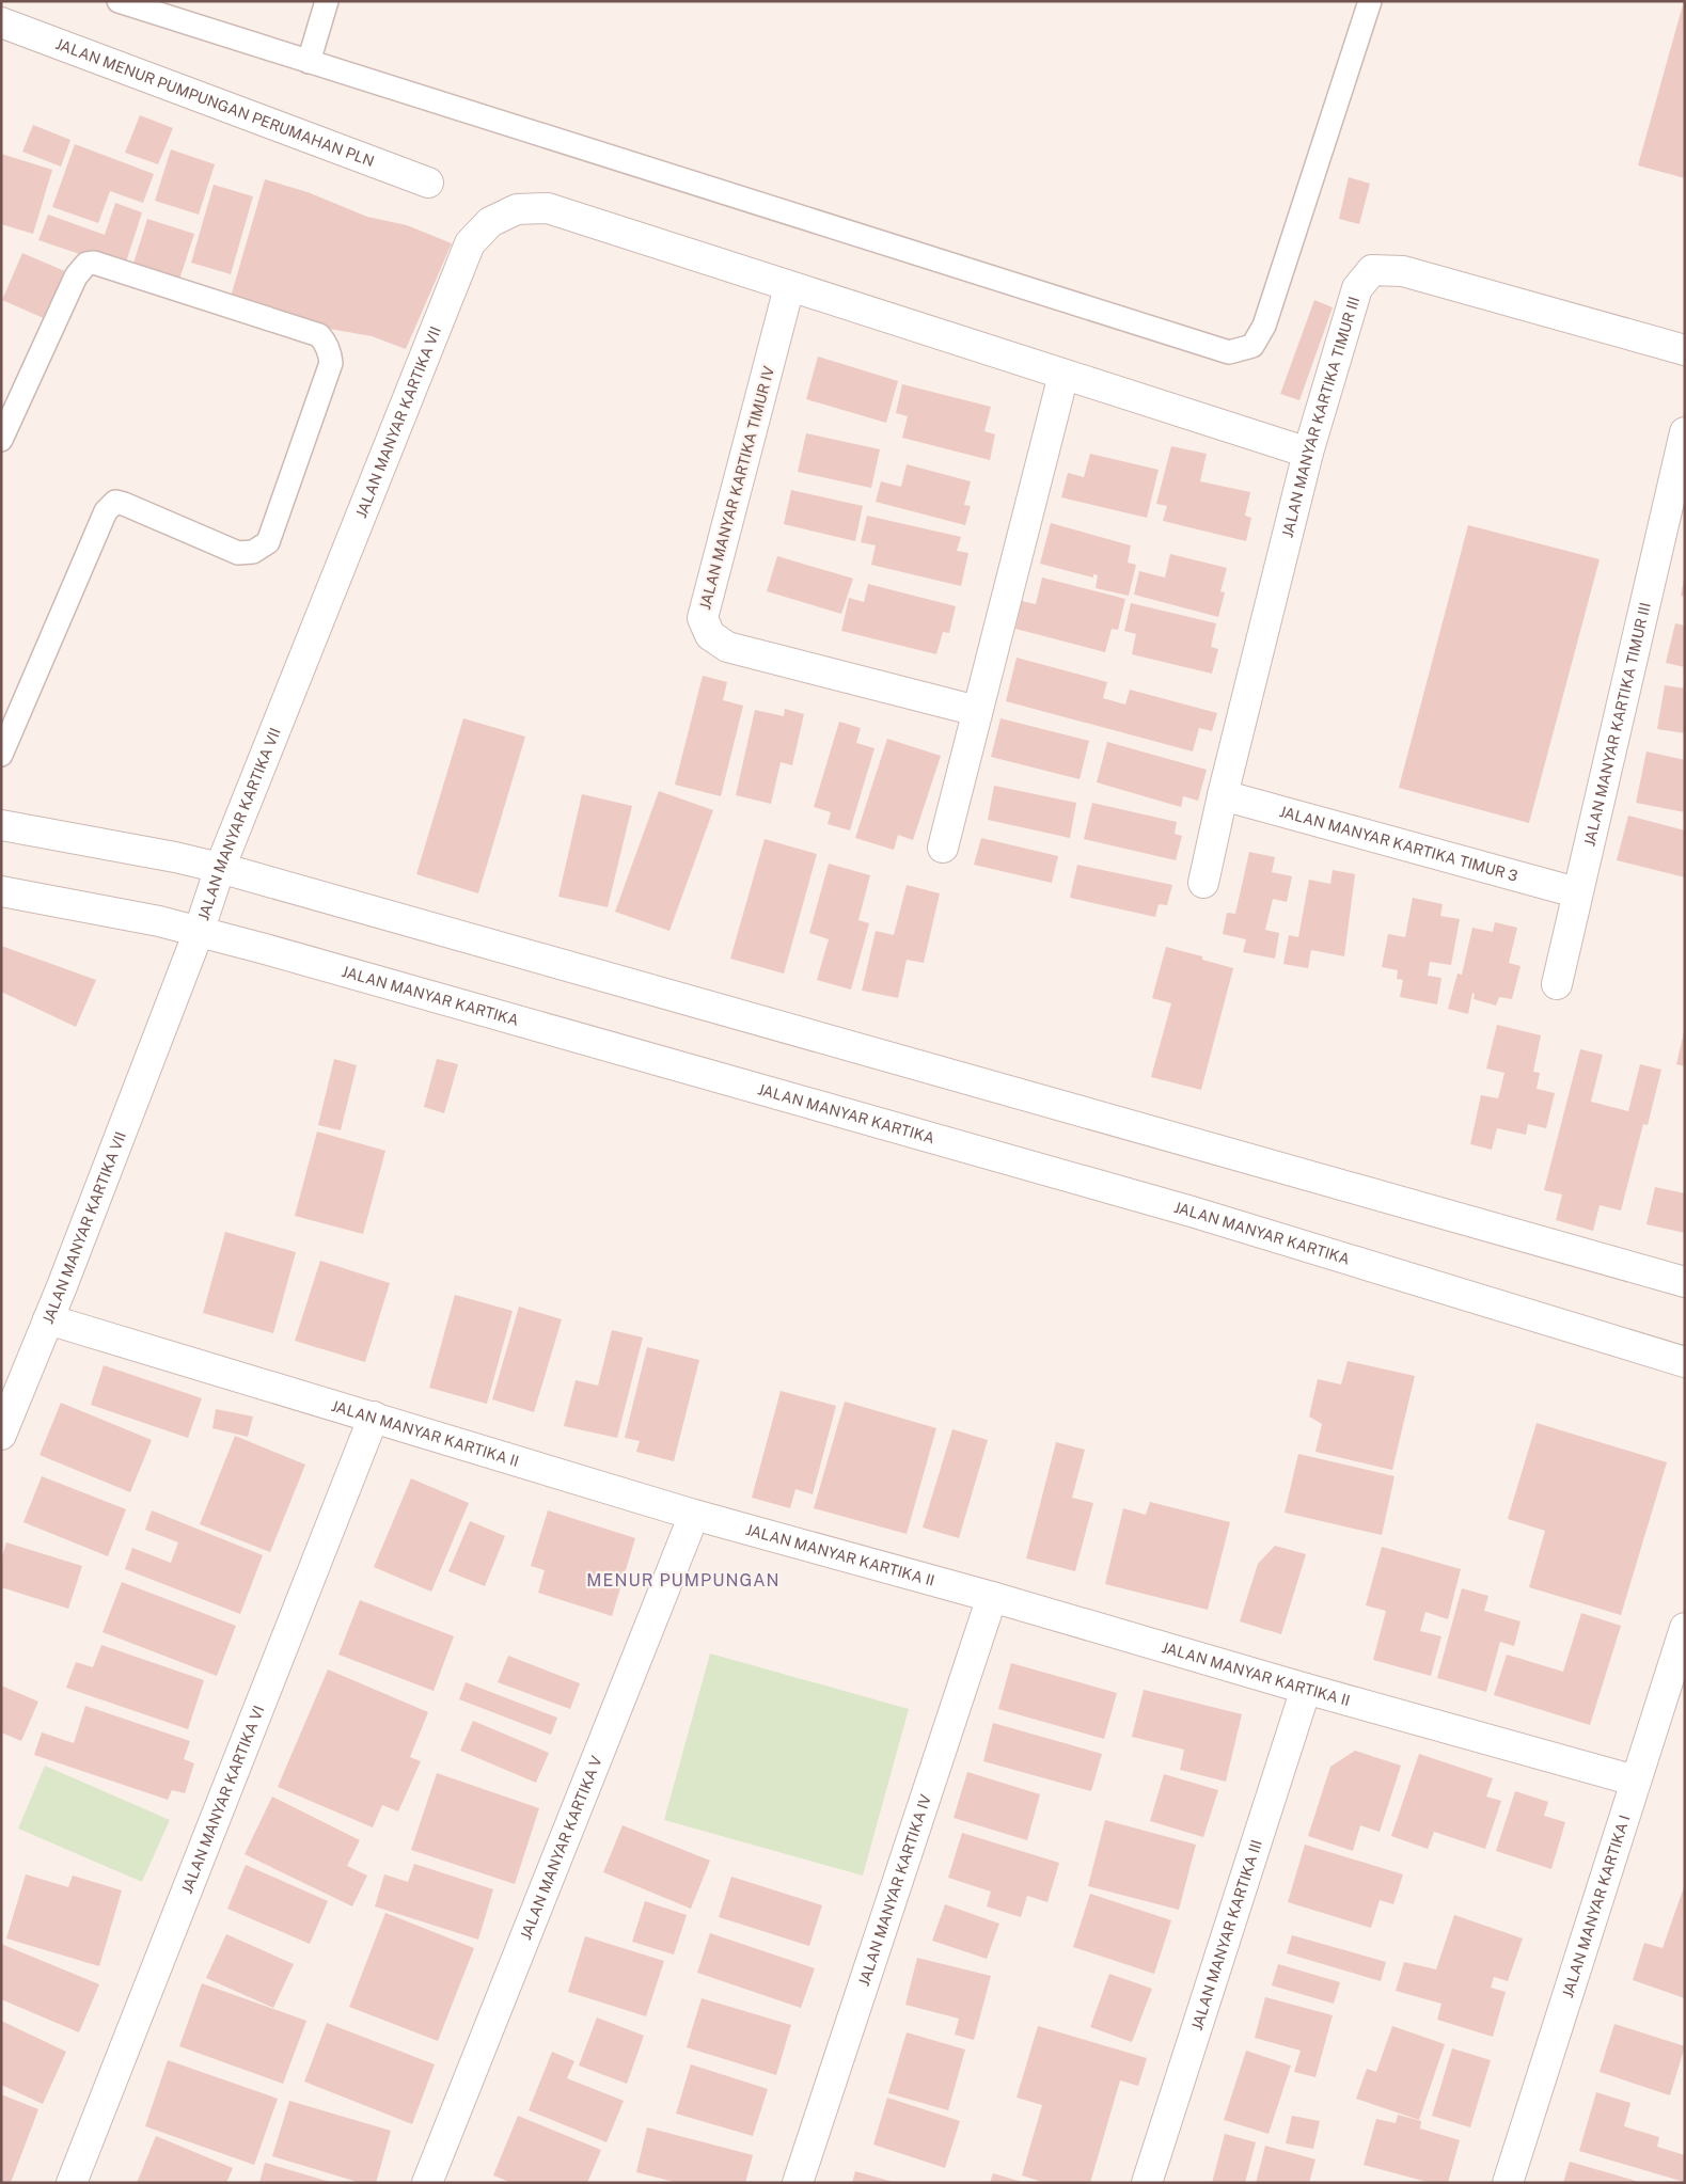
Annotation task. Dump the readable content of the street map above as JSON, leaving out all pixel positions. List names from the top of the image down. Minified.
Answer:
{"streets":{"street":["JALAN MENUR PUMPUNGAN PERUMAHAN PLN","JALAN MANYAR KARTIKA TIMUR III","JALAN MANYAR KARTIKA VII","JALAN MANYAR KARTIKA TIMUR IV","JALAN MANYAR KARTIKA TIMUR 3","JALAN MANYAR KARTIKA","JALAN MANYAR KARTIKA II","JALAN MANYAR KARTIKA VI","JALAN MANYAR KARTIKA V","JALAN MANYAR KARTIKA IV","JALAN MANYAR KARTIKA I","JALAN MANYAR KARTIKA III"]},"crossings":[["JALAN MANYAR KARTIKA TIMUR III","JALAN MANYAR KARTIKA TIMUR 3"],["JALAN MANYAR KARTIKA VII","JALAN MANYAR KARTIKA TIMUR IV"],["JALAN MANYAR KARTIKA VII","JALAN MANYAR KARTIKA"],["JALAN MANYAR KARTIKA VII","JALAN MANYAR KARTIKA II"],["JALAN MANYAR KARTIKA II","JALAN MANYAR KARTIKA VI"],["JALAN MANYAR KARTIKA II","JALAN MANYAR KARTIKA V"],["JALAN MANYAR KARTIKA II","JALAN MANYAR KARTIKA IV"],["JALAN MANYAR KARTIKA II","JALAN MANYAR KARTIKA I"],["JALAN MANYAR KARTIKA II","JALAN MANYAR KARTIKA III"]],"districts":["MENUR PUMPUNGAN"]}
